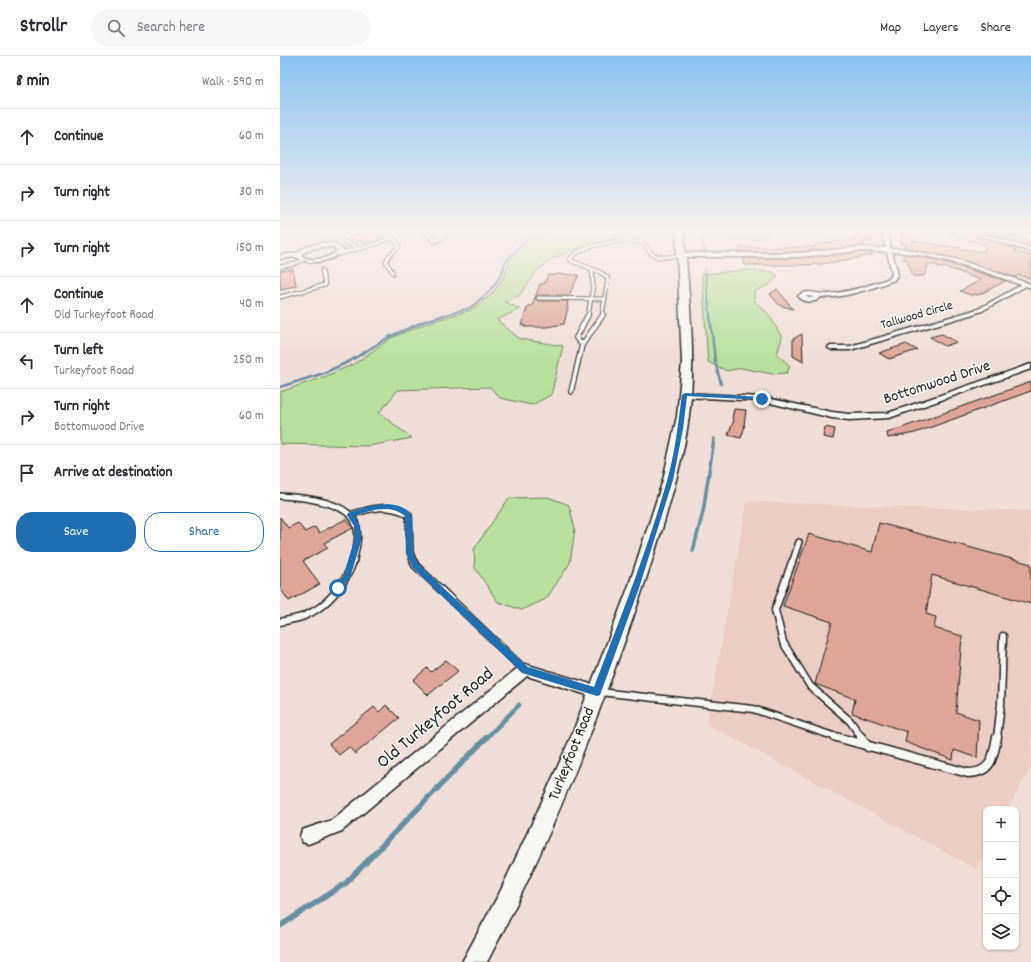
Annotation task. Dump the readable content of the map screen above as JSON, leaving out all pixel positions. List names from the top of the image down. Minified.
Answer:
{"streets":{"main road":["Turkeyfoot Road"],"street":["Tallwood Circle","Bottomwood Drive","Old Turkeyfoot Road"]},"crossings":[["Bottomwood Drive","Turkeyfoot Road"]],"page":{"header":"Strollr","search":"Search here","nav":["Map","Layers","Share"],"heading":["8 min","Walk · 590 m"],"list":[["Continue","60 m"],["Turn right","30 m"],["Turn right","150 m"],["Continue","Old Turkeyfoot Road","40 m"],["Turn left","Turkeyfoot Road","250 m"],["Turn right","Bottomwood Drive","60 m"],"Arrive at destination"],"buttons":["Save","Share"],"map_buttons":["+","−"]}}
